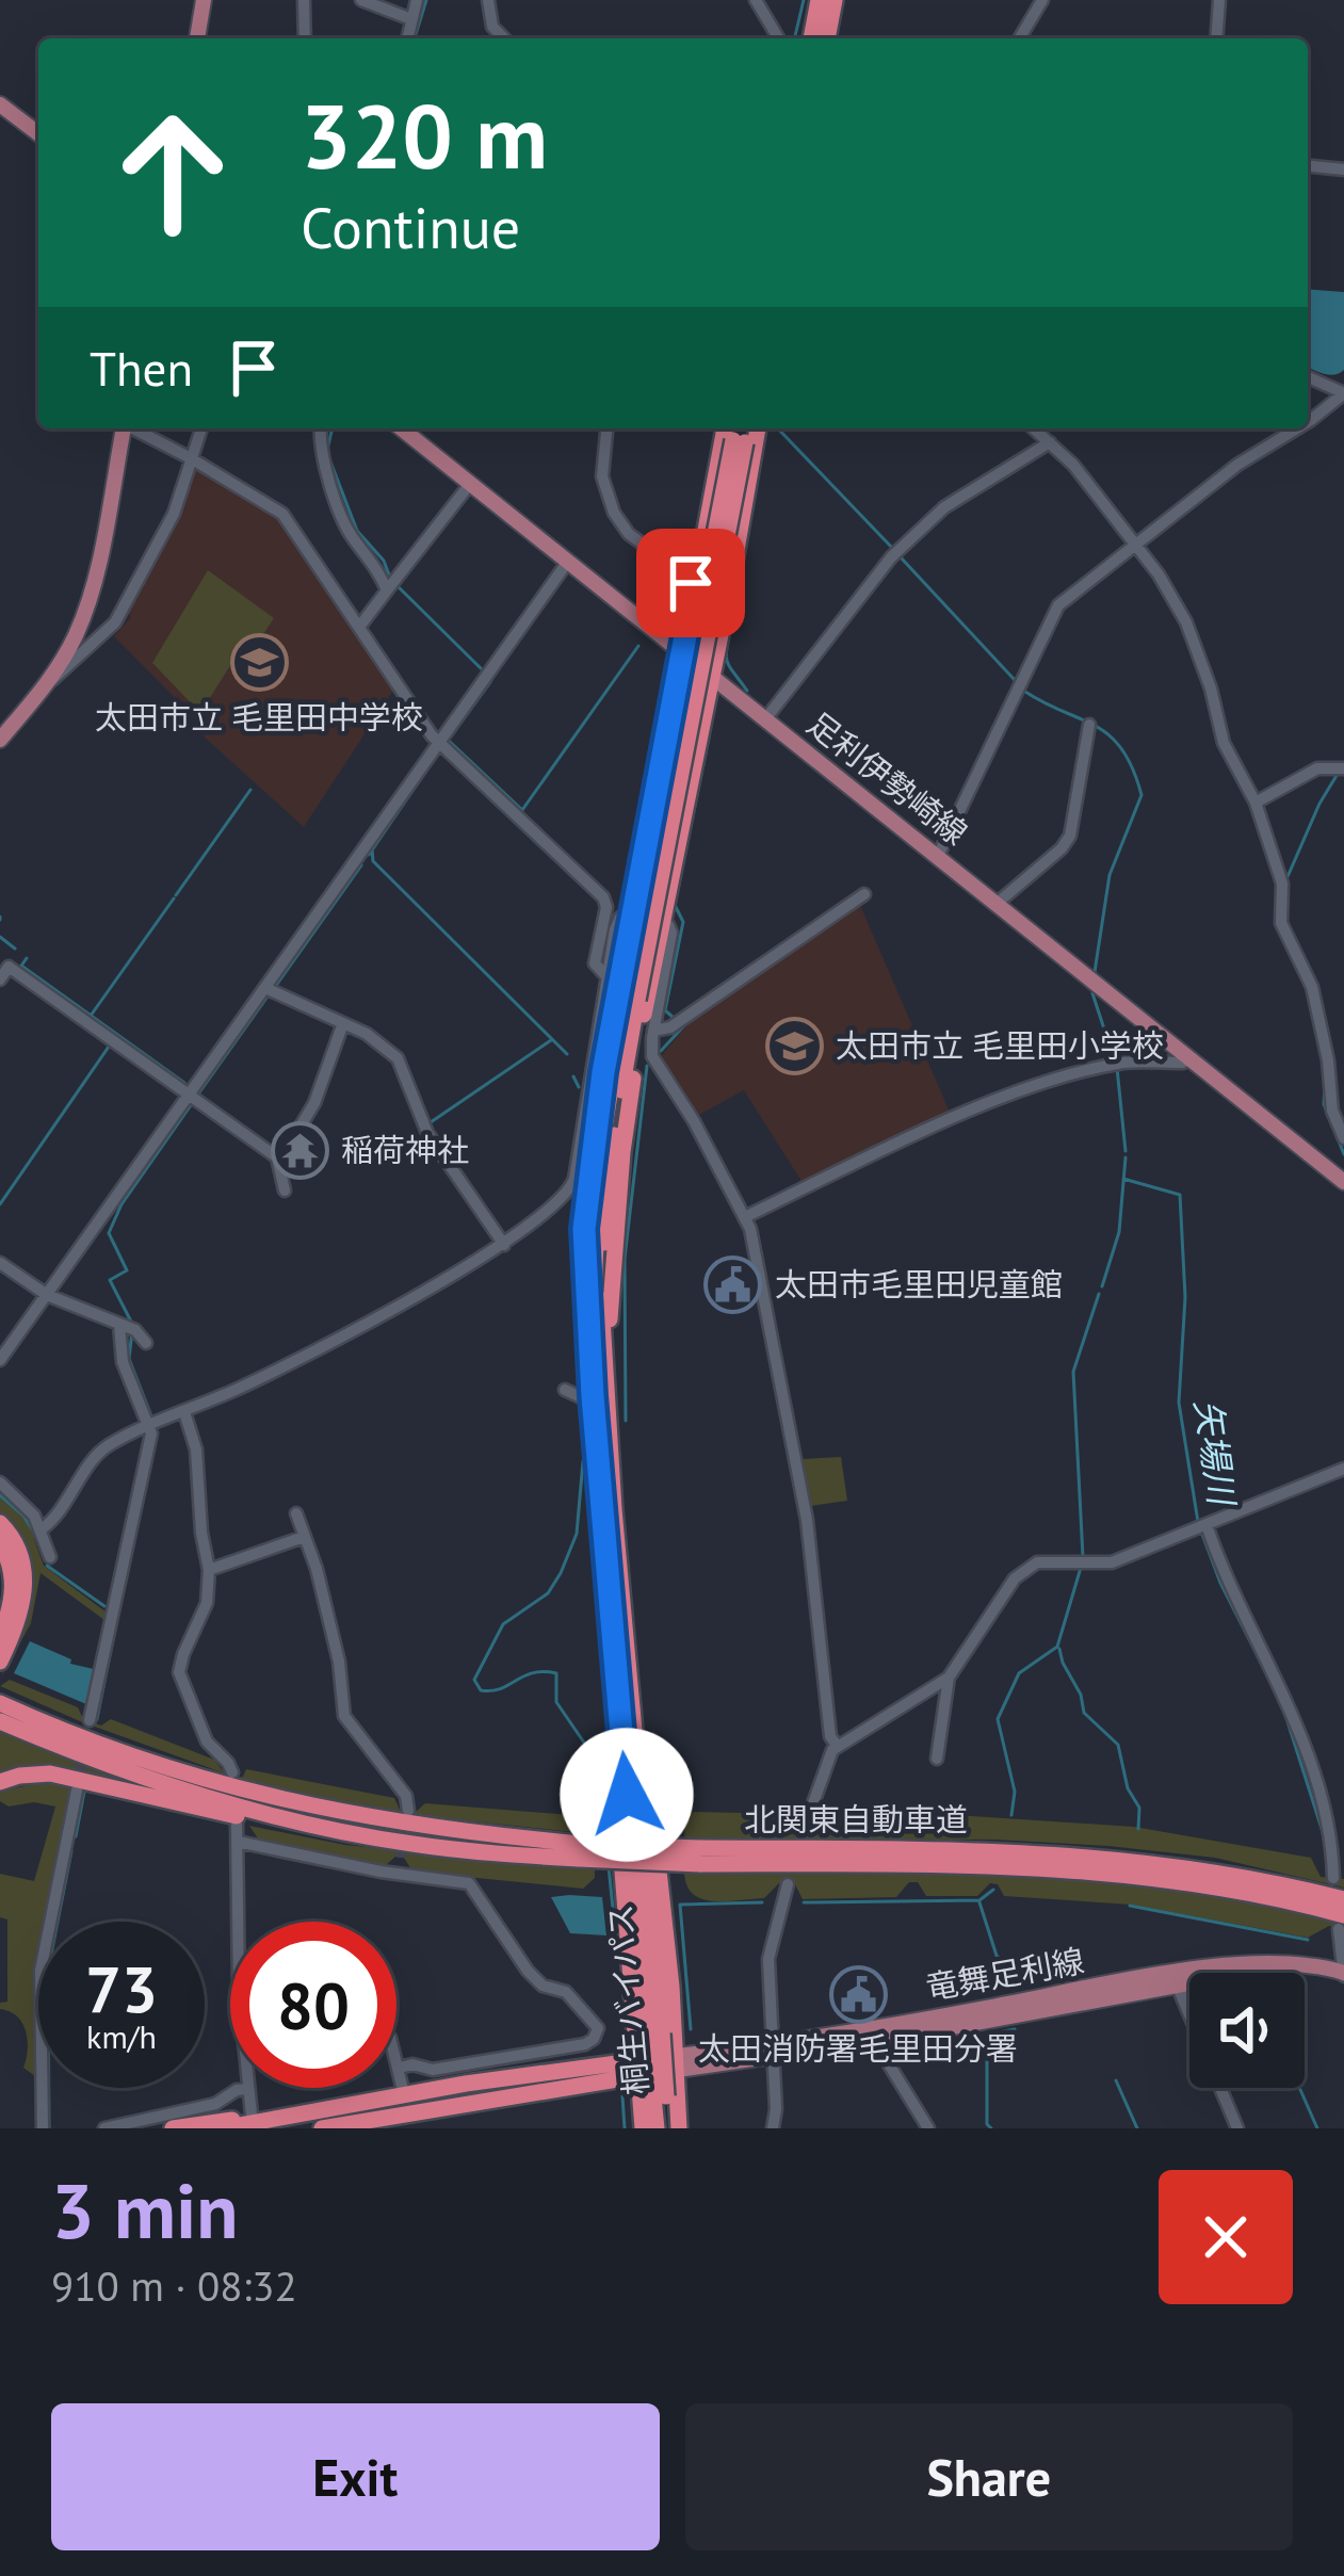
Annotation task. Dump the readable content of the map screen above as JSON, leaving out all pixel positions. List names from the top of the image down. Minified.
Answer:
{"streets":{"highway":["北関東自動車道","桐生バイパス"],"main road":["足利伊勢崎線","竜舞足利線"]},"water":["矢場川"],"places":{"school or university":["太田市立 毛里田中学校","太田市立 毛里田小学校"],"temple":["稲荷神社"],"public building":["太田市毛里田児童館","太田消防署毛里田分署"]},"page":{"turn":["320 m","Continue"],"then":"Then","speed":"73 km/h","limit":"80","heading":["3 min","910 m · 08:32"],"buttons":["Exit","Share"]}}
